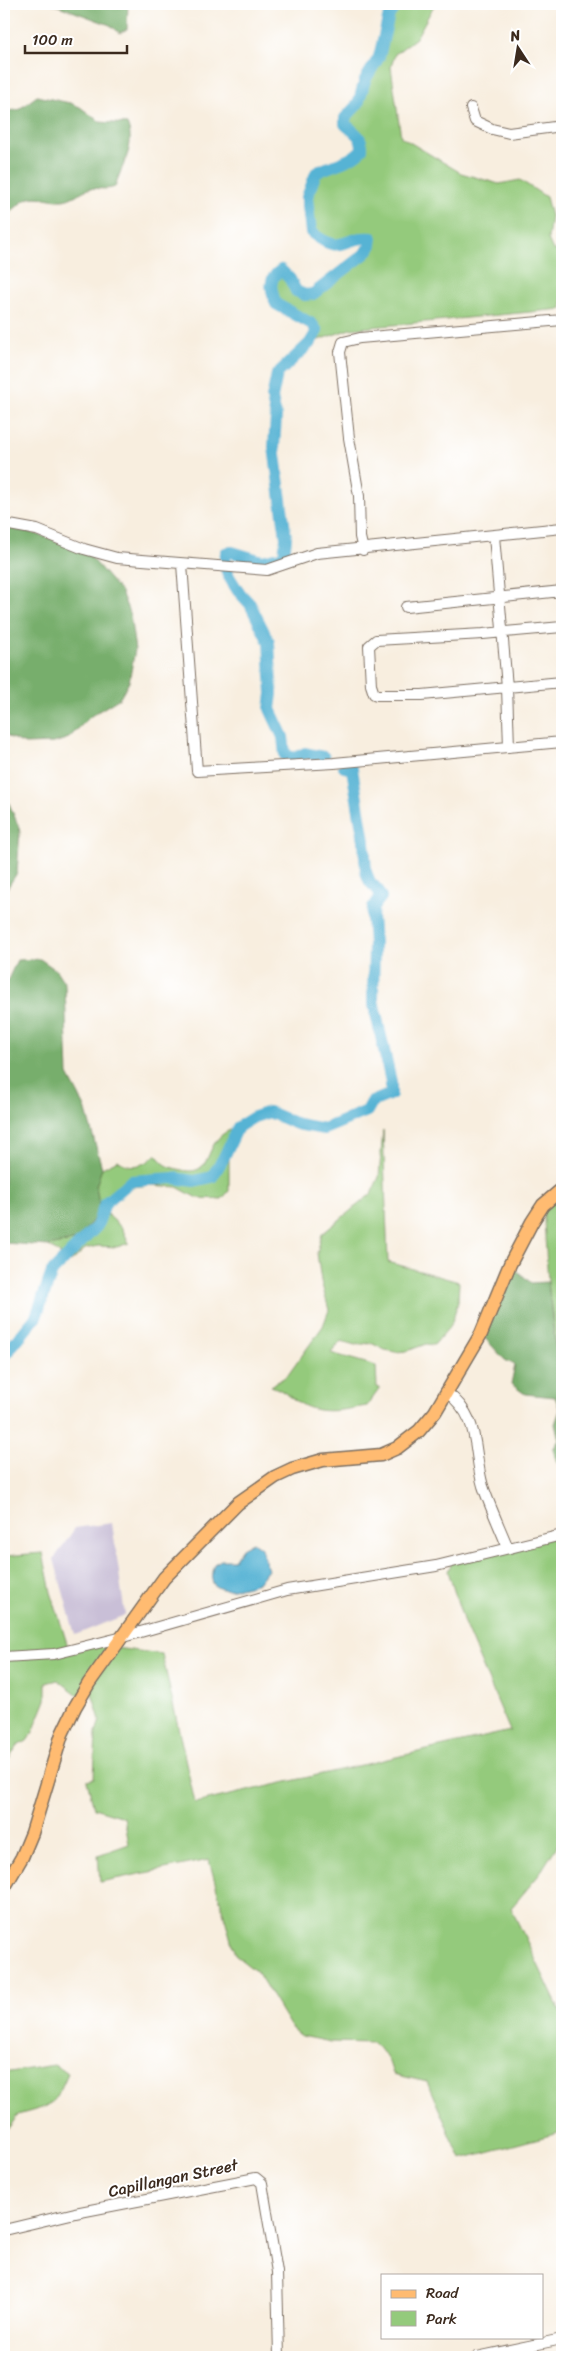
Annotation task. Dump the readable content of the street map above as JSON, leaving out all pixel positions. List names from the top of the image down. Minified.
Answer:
{"streets":{"street":["Capillangan Street"]},"legend":["Road","Park"],"scale_bar":"100 m","north":"top"}
